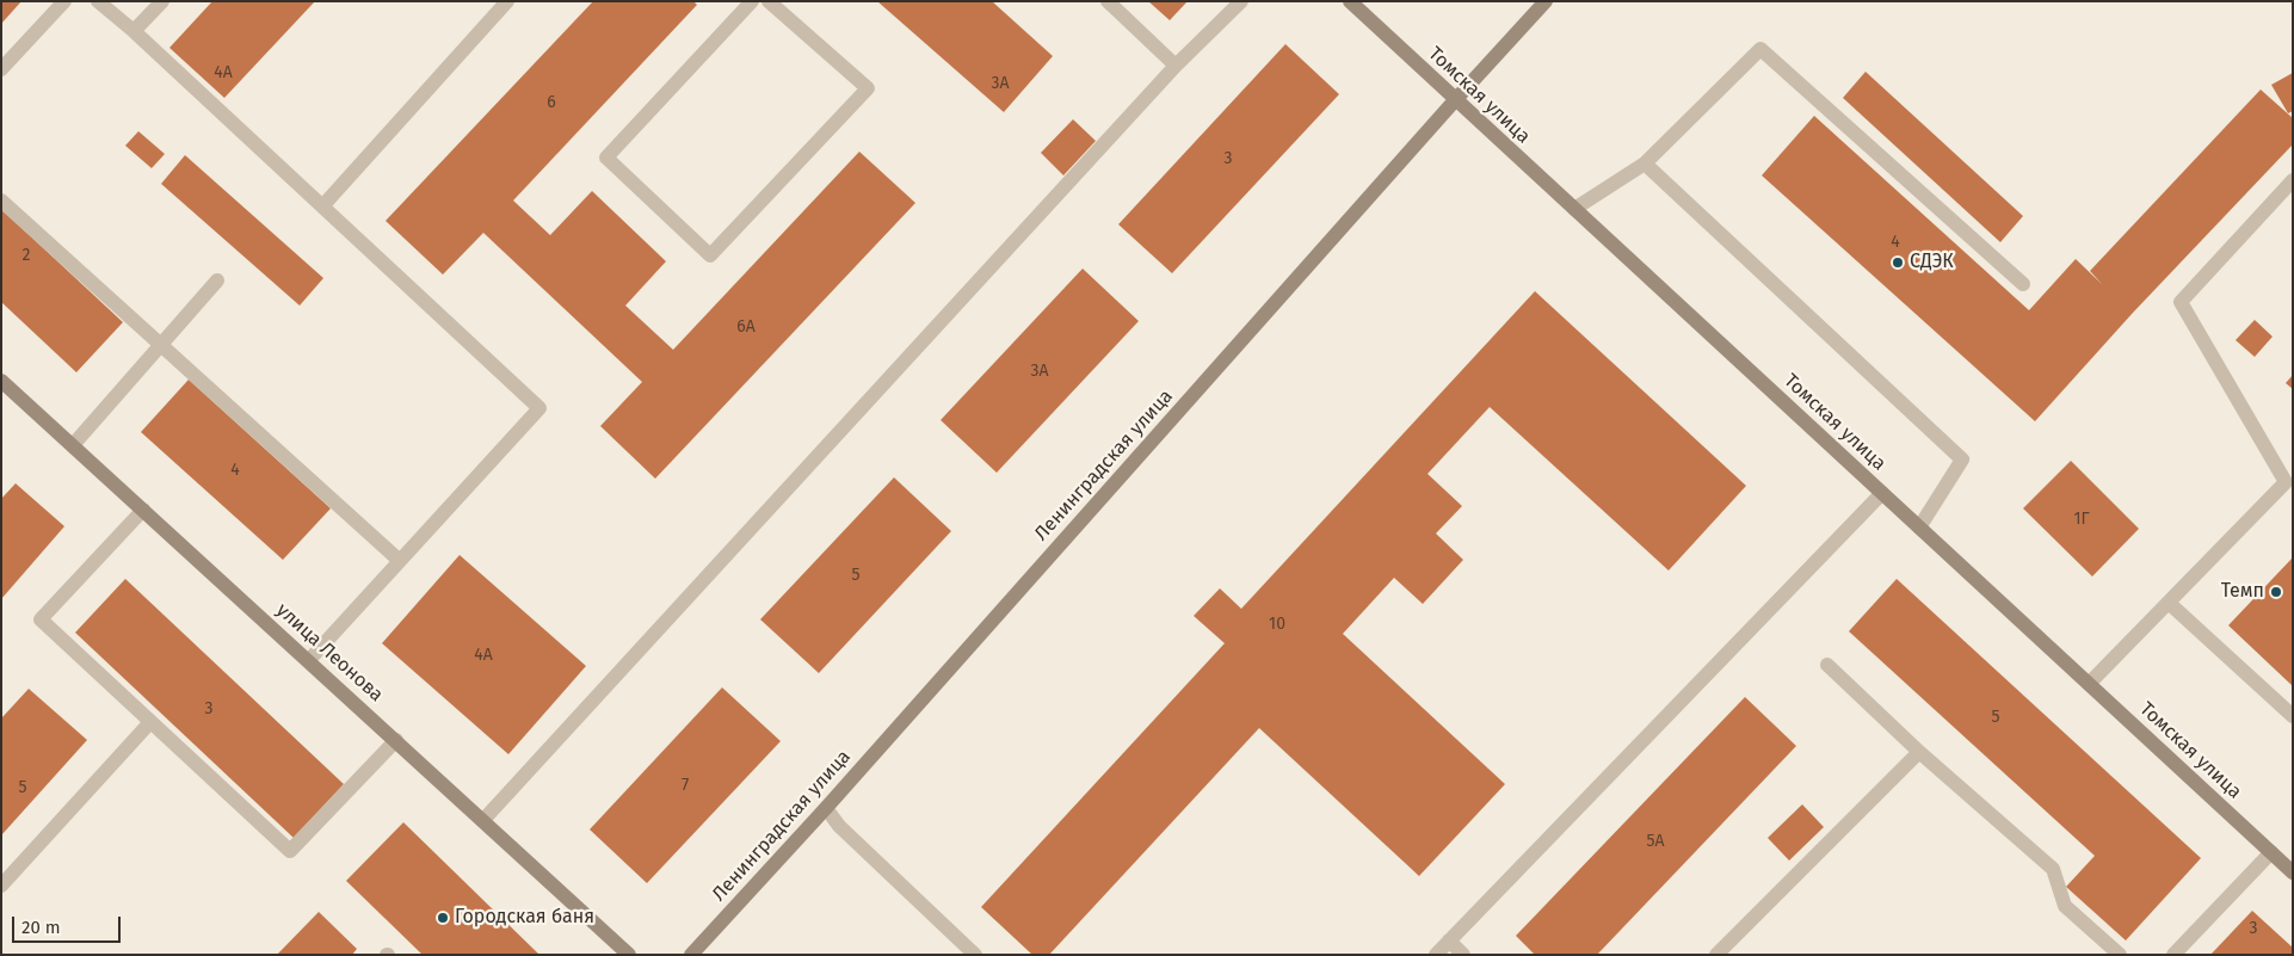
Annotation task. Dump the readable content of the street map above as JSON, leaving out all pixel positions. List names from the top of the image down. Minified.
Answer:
{"streets":{"street":["Томская улица","Ленинградская улица","улица Леонова"]},"crossings":[["Томская улица","Ленинградская улица"]],"places":["СДЭК","Темп","Городская баня"],"house_numbers":["4А","3А","6","3","4","2","6А","3А","4","1Г","5","10","4А","3","5","7","5","5А","3"],"scale_bar":"20 m"}
